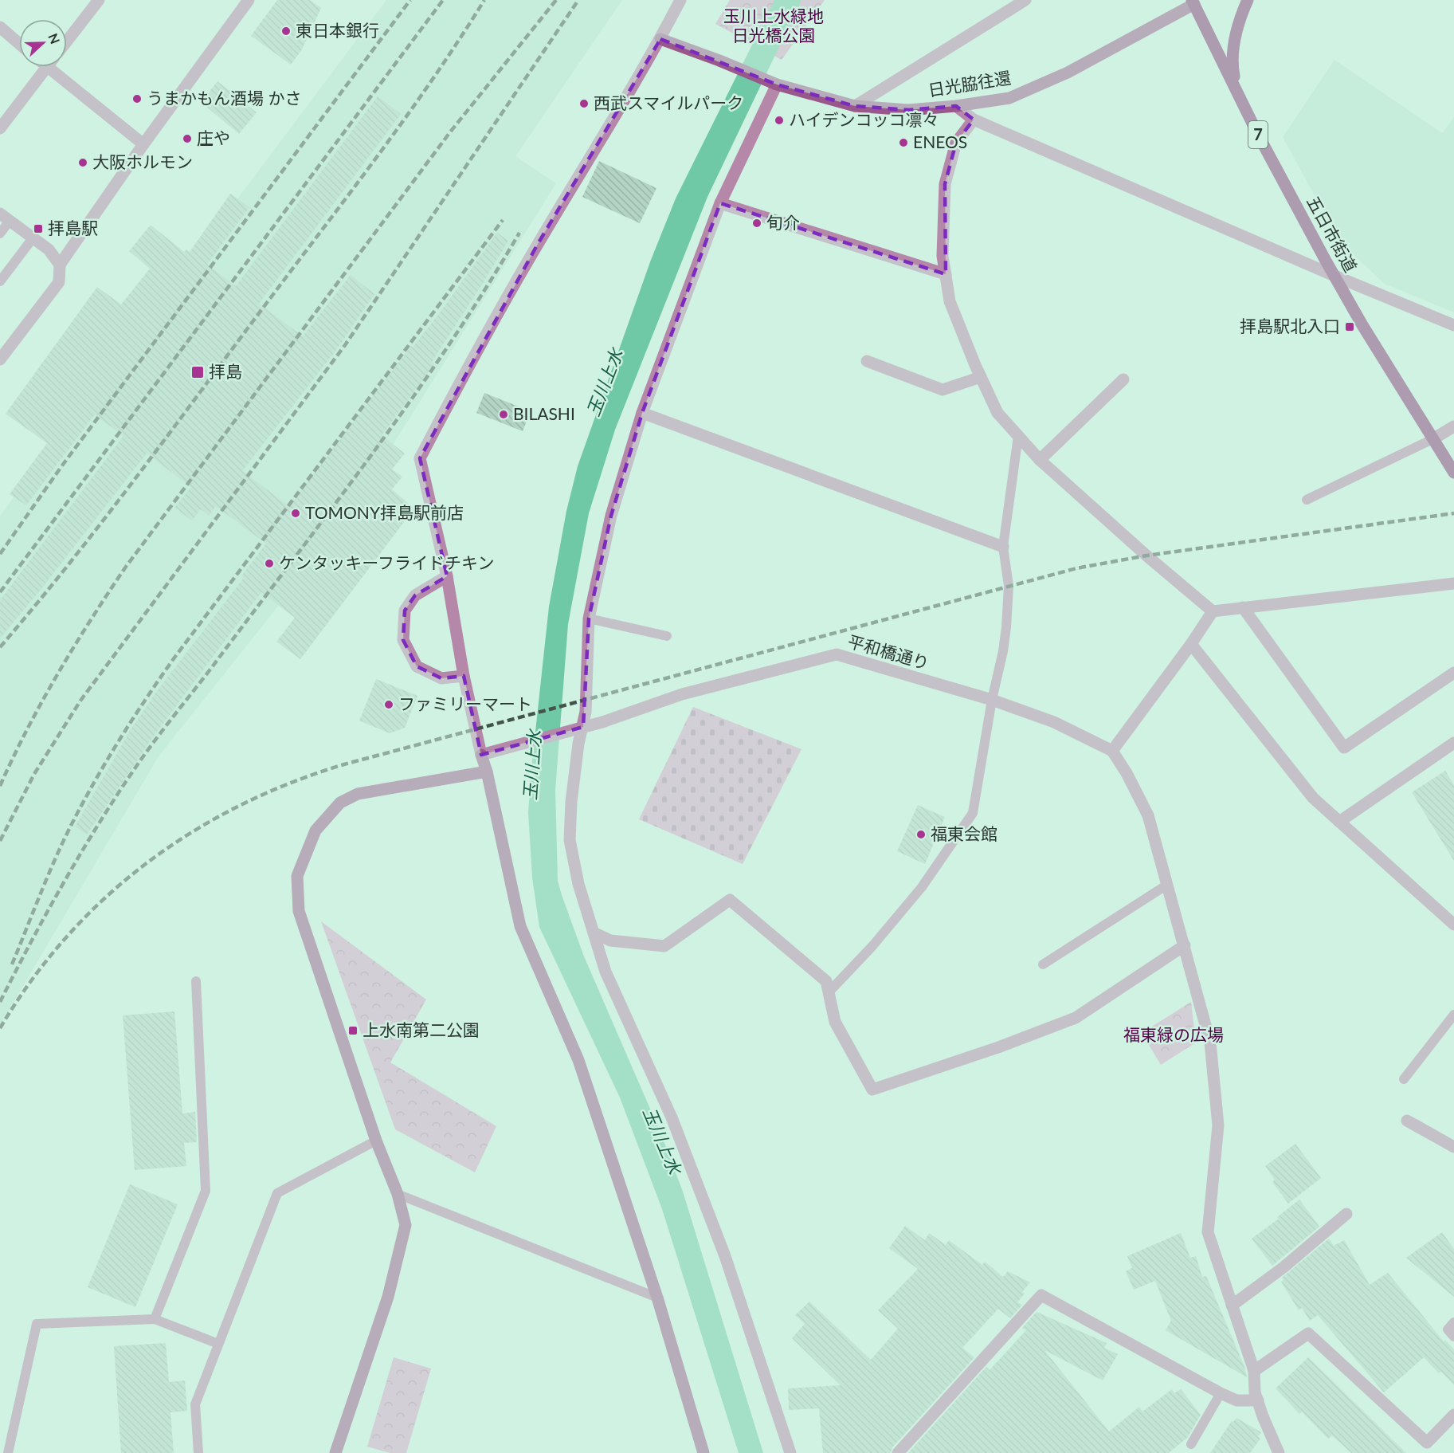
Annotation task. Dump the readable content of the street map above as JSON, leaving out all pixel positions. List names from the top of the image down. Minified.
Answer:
{"streets":{"main road":["7","五日市街道"],"street":["日光脇往還","平和橋通り"]},"crossings":[["日光脇往還","五日市街道"]],"water":["玉川上水"],"parks":["玉川上水緑地 日光橋公園","福東緑の広場"],"places":{"other":["東日本銀行","うまかもん酒場 かさ","西武スマイルパーク","ハイデンコッコ凛々","庄や","ENEOS","大阪ホルモン","旬介","BILASHI","TOMONY拝島駅前店","ケンタッキーフライドチキン","ファミリーマート","福東会館"],"transit":["拝島駅","拝島駅北入口","拝島","上水南第二公園"]},"north":"right"}
